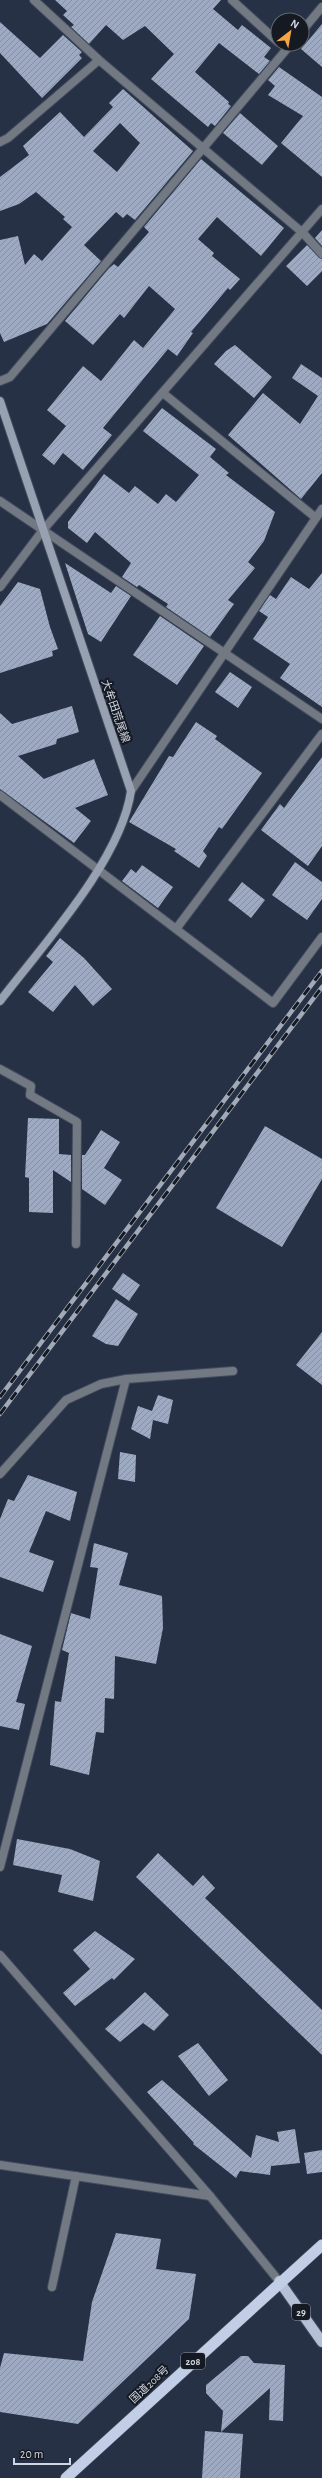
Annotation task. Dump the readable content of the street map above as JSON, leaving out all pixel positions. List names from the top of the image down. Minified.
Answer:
{"streets":{"highway":["208","国道208号"],"main road":["大牟田荒尾線","29"]},"crossings":[["29","国道208号"]],"scale_bar":"20 m","north":"top right"}
